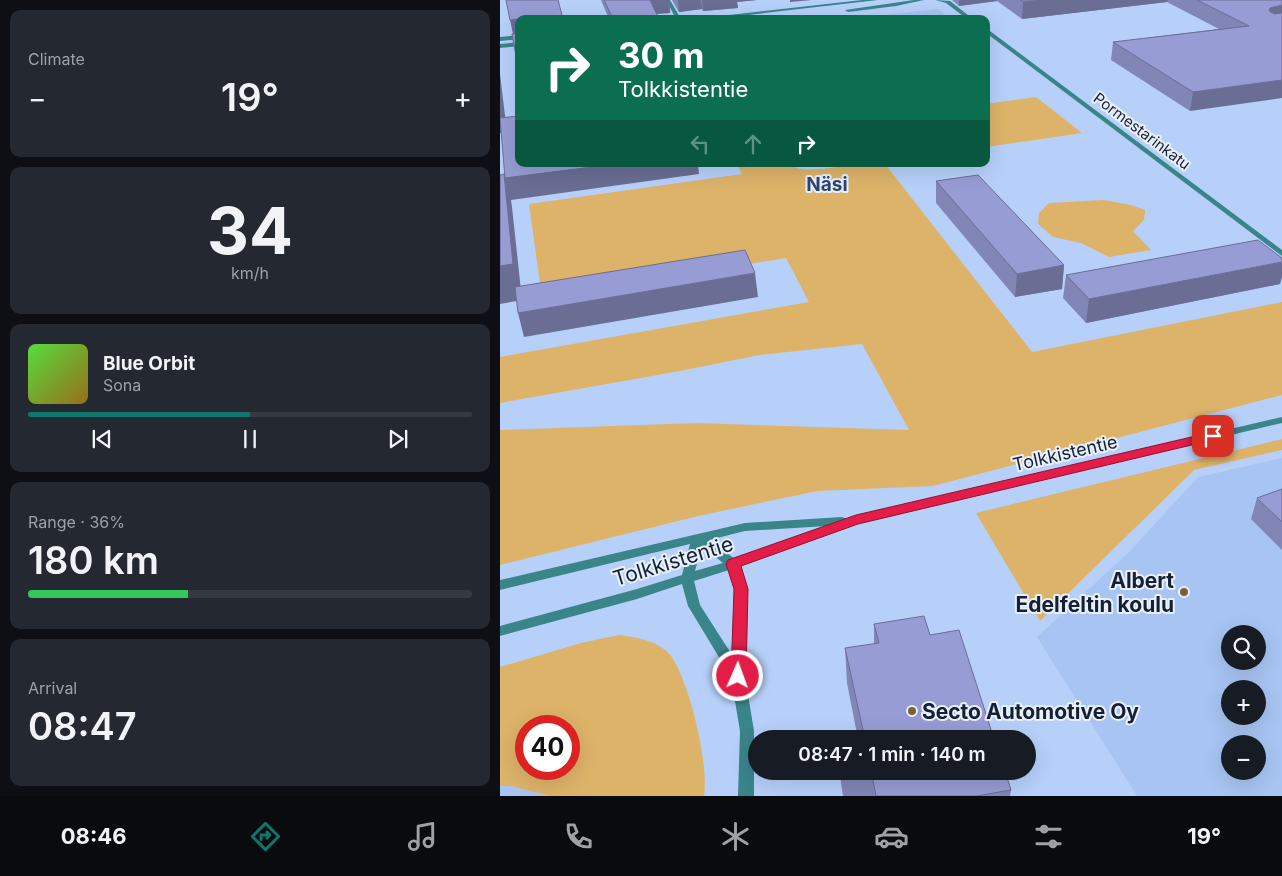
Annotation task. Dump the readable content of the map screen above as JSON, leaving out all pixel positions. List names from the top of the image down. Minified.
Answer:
{"streets":{"street":["Pormestarinkatu","Tolkkistentie"]},"districts":["Näsi"],"places":["Albert Edelfeltin koulu","Secto Automotive Oy"],"page":{"tile":["Climate",["34","km/h"],["Range · 36%","180 km"],["Arrival","08:47"]],"turn":["30 m","Tolkkistentie"],"heat":["−","19°","+"],"song":["Blue Orbit","Sona"],"map_buttons":["+","−"],"limit":"40","trip":"08:47 · 1 min · 140 m","tabs":["08:46","19°"]}}
